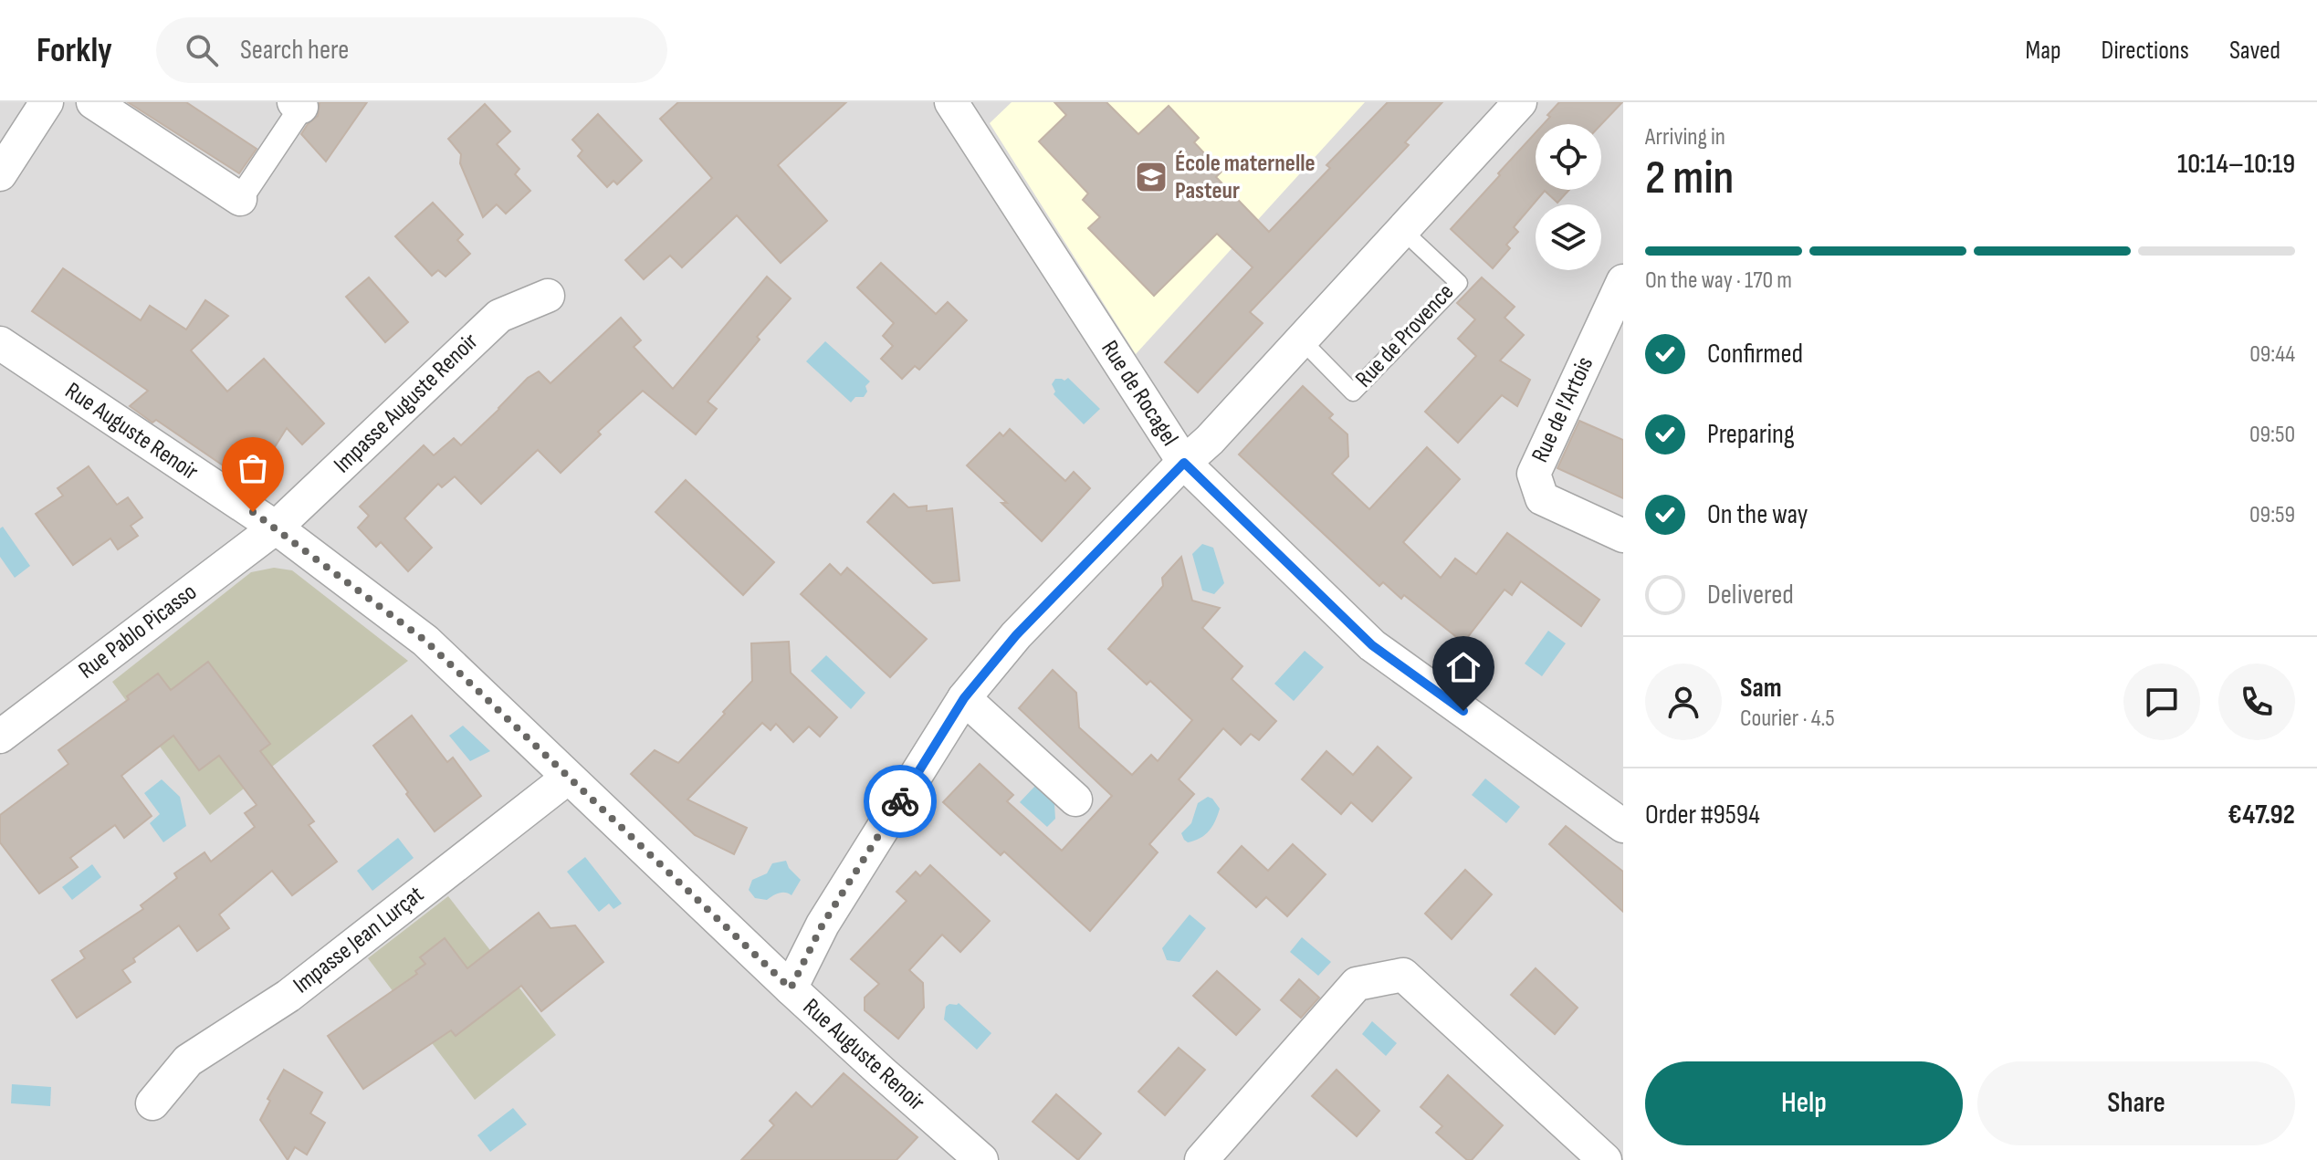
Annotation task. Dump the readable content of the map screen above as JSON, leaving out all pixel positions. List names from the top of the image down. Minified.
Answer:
{"streets":{"street":["Rue de Rocagel","Impasse Auguste Renoir","Rue de l'Artois","Rue Auguste Renoir","Rue Pablo Picasso","Impasse Jean Lurçat"],"lane":["Rue de Provence"]},"crossings":[["Impasse Auguste Renoir","Rue Auguste Renoir"],["Impasse Auguste Renoir","Rue Pablo Picasso"],["Rue Auguste Renoir","Rue Pablo Picasso"],["Rue Auguste Renoir","Impasse Jean Lurçat"]],"places":{"school or university":["École maternelle Pasteur"]},"page":{"header":"Forkly","search":"Search here","nav":["Map","Directions","Saved"],"heading":["2 min","Arriving in","10:14–10:19"],"panel":["Sam","Courier · 4.5","Order #9594","€47.92"],"bar":"On the way · 170 m","list":[["Confirmed","09:44"],["Preparing","09:50"],["On the way","09:59"],"Delivered"],"buttons":["Help","Share"]}}
